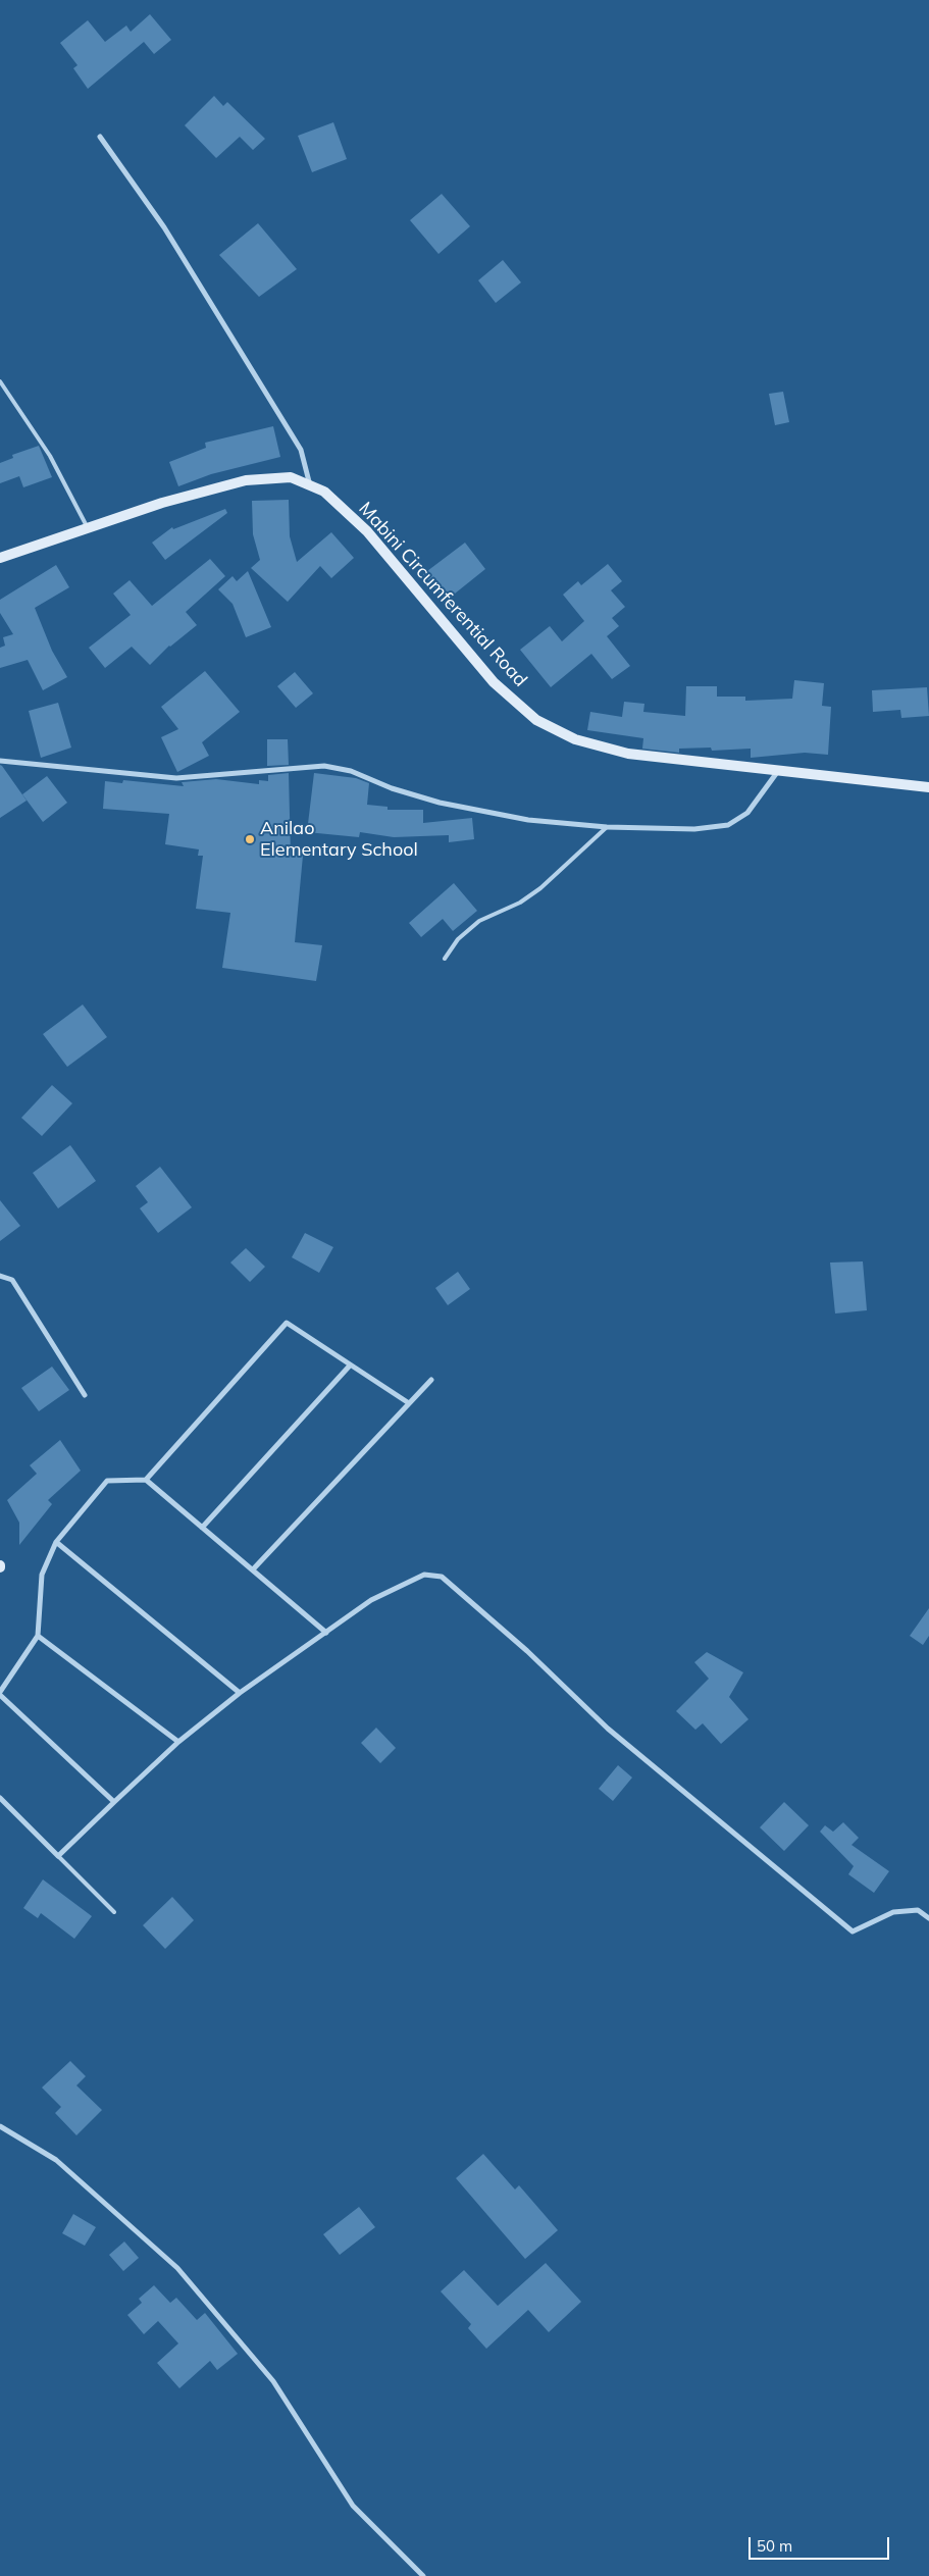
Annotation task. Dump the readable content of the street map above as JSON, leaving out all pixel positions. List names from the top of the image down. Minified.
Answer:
{"streets":{"main road":["Mabini Circumferential Road"]},"places":["Anilao Elementary School"],"scale_bar":"50 m"}
